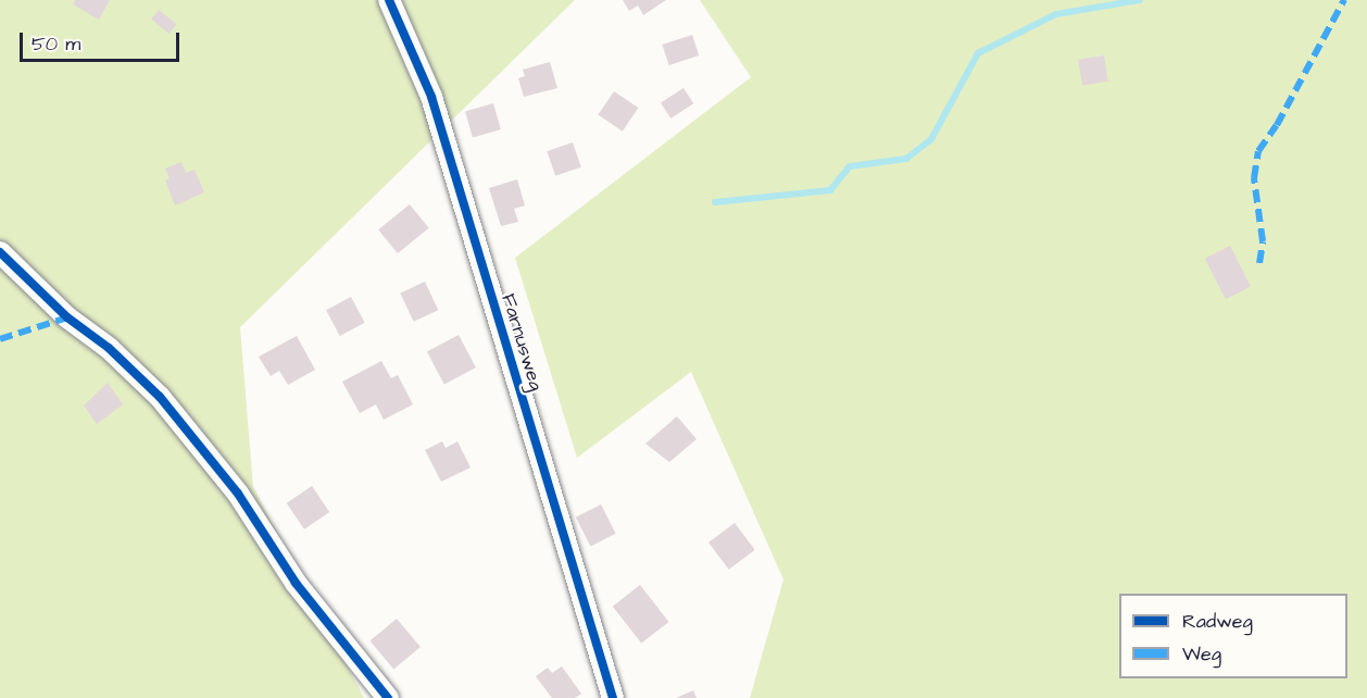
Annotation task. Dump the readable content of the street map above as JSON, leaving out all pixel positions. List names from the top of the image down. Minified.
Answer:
{"streets":{"street":["Farnusweg"]},"legend":["Radweg","Weg"],"scale_bar":"50 m"}
